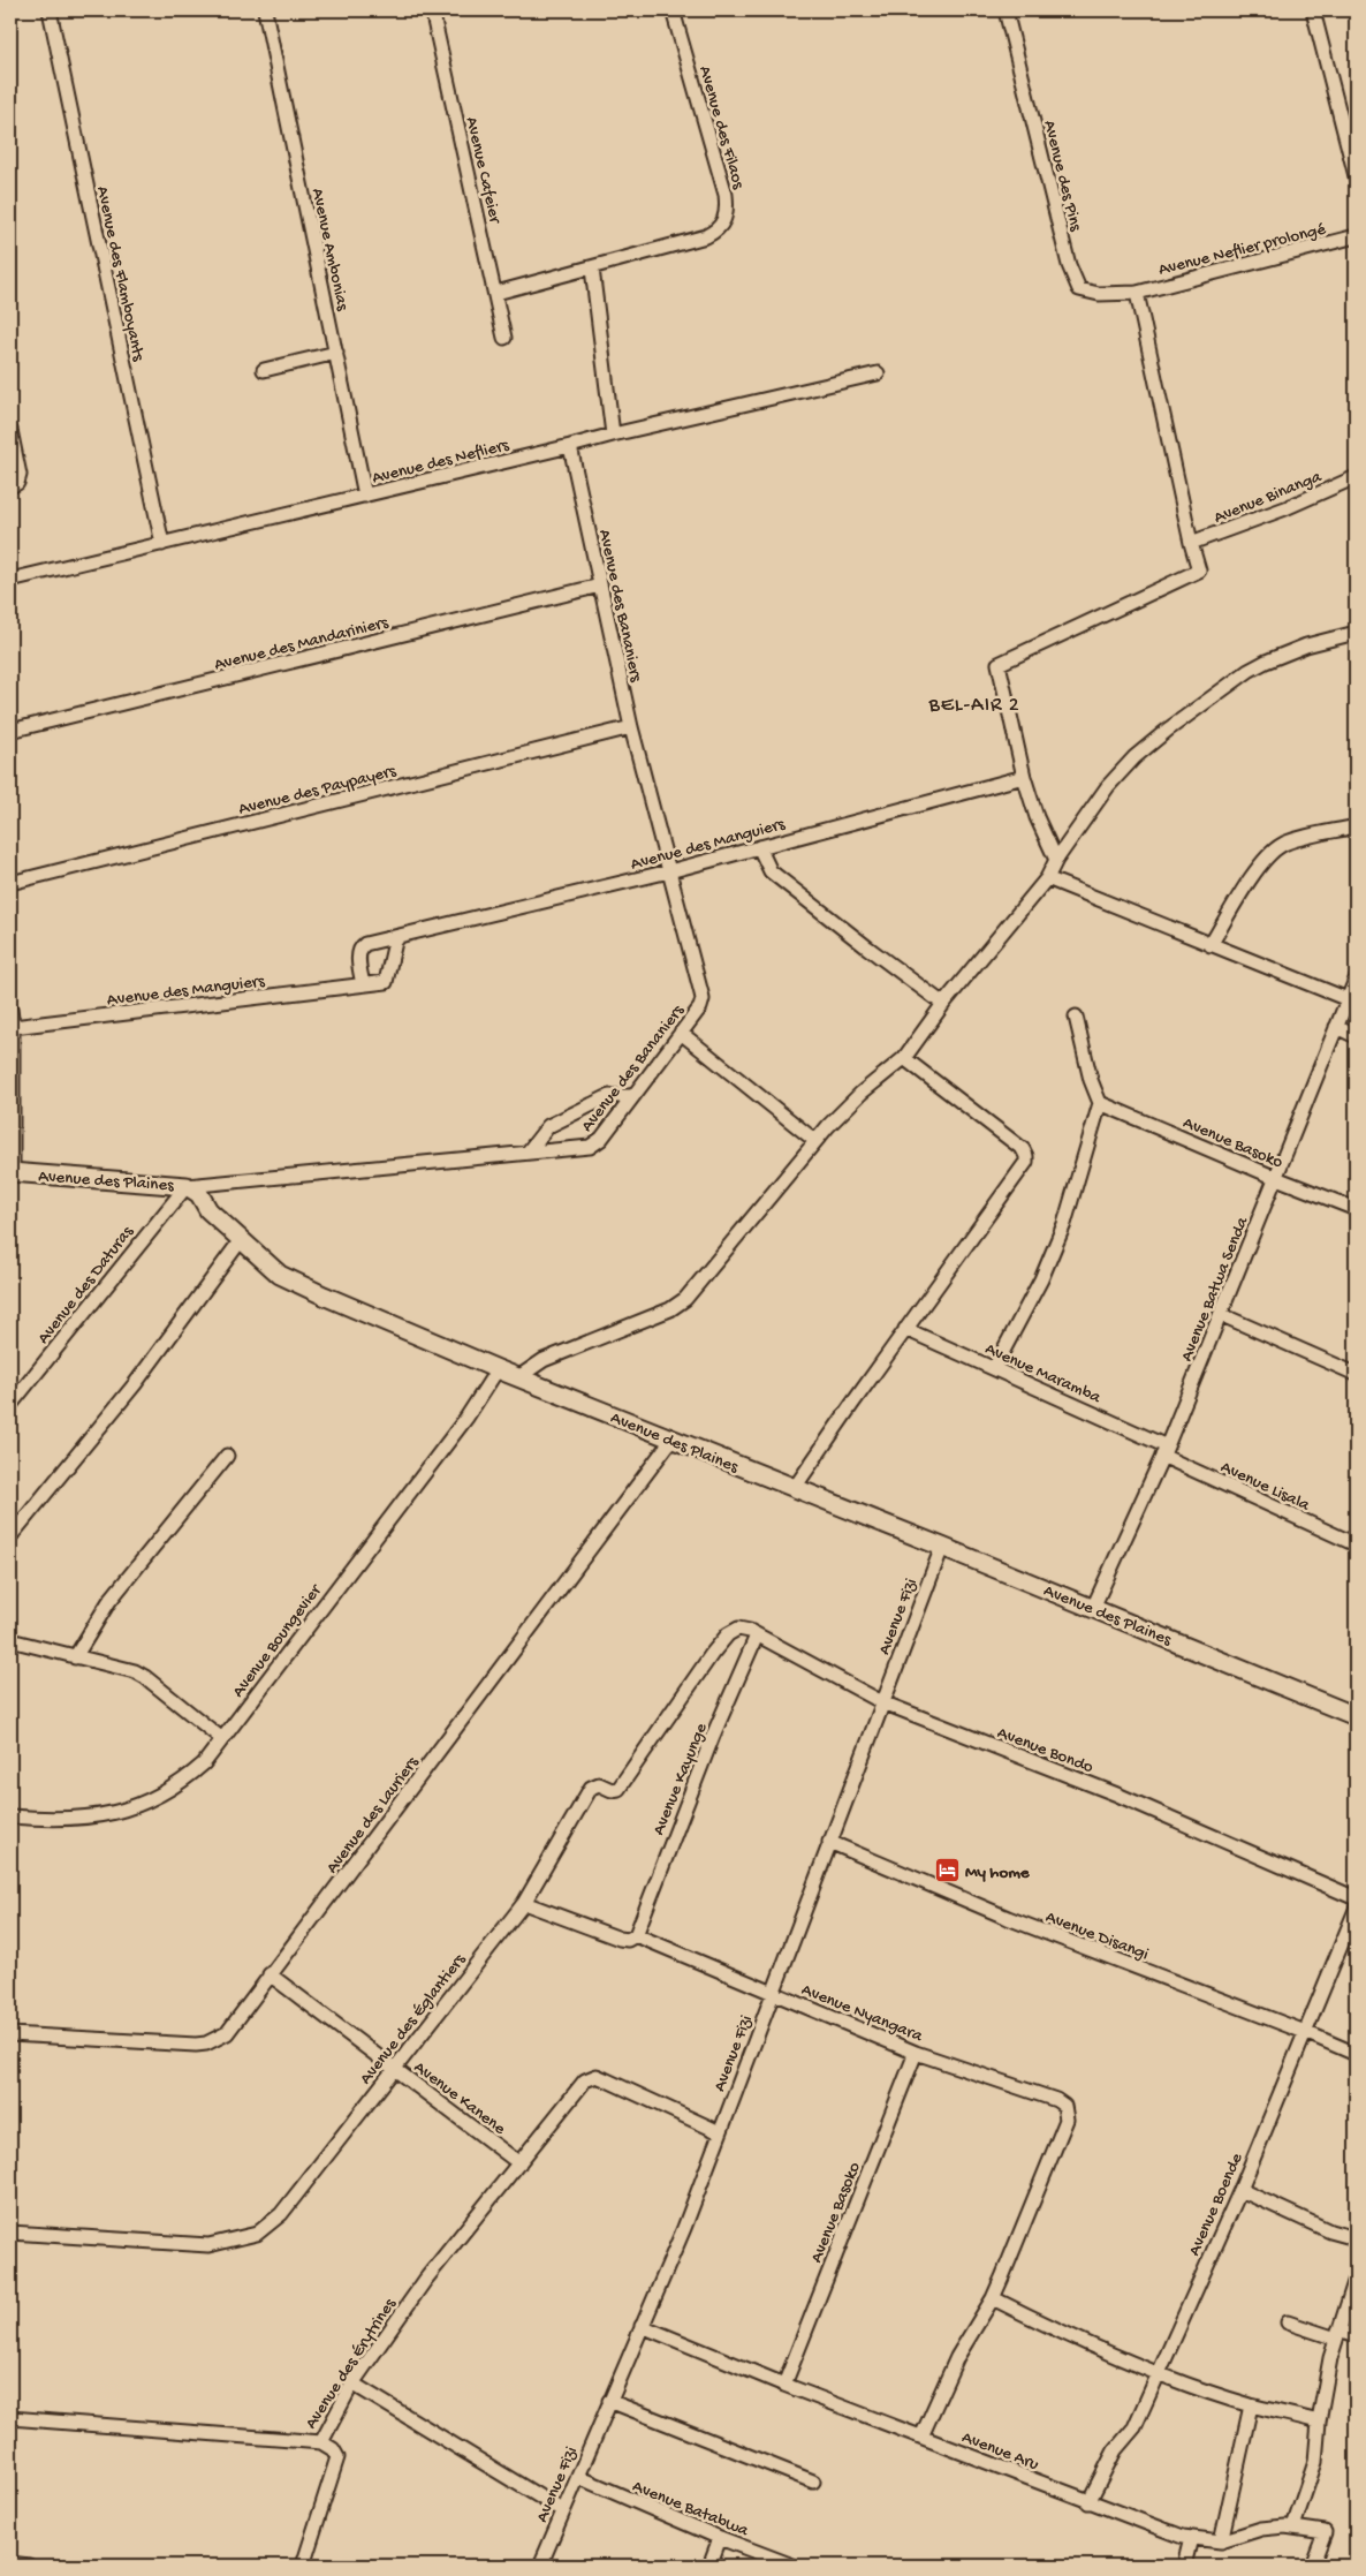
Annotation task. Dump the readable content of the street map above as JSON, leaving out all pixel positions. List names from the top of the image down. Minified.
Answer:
{"streets":{"street":["Avenue des Filaos","Avenue Cafeier","Avenue des Pins","Avenue Neflier prolongé","Avenue Ambonias","Avenue des Flamboyants","Avenue des Nefliers","Avenue Binanga","Avenue des Bananiers","Avenue des Mandariniers","Avenue des Paypayers","Avenue des Manguiers","Avenue Basoko","Avenue des Plaines","Avenue des Daturas","Avenue Batwa Senda","Avenue Maramba","Avenue Lisala","Avenue Fizi","Avenue Boungevier","Avenue Bondo","Avenue Kayunge","Avenue des Lauriers","Avenue Disangi","Avenue Nyangara","Avenue des Églantiers","Avenue Kanene","Avenue Boende","Avenue des Érytrines","Avenue Aru","Avenue Batabwa"]},"crossings":[["Avenue des Filaos","Avenue Cafeier"],["Avenue des Pins","Avenue Neflier prolongé"],["Avenue Ambonias","Avenue des Nefliers"],["Avenue des Flamboyants","Avenue des Nefliers"],["Avenue des Nefliers","Avenue des Bananiers"],["Avenue des Bananiers","Avenue des Mandariniers"],["Avenue des Bananiers","Avenue des Paypayers"],["Avenue des Bananiers","Avenue des Manguiers"],["Avenue des Bananiers","Avenue des Plaines"],["Avenue des Bananiers","Avenue des Daturas"],["Avenue Basoko","Avenue Batwa Senda"],["Avenue Basoko","Avenue Nyangara"],["Avenue Basoko","Avenue Aru"],["Avenue des Plaines","Avenue des Daturas"],["Avenue des Plaines","Avenue Batwa Senda"],["Avenue des Plaines","Avenue Fizi"],["Avenue des Plaines","Avenue Boungevier"],["Avenue des Plaines","Avenue des Lauriers"],["Avenue Batwa Senda","Avenue Maramba"],["Avenue Batwa Senda","Avenue Lisala"],["Avenue Maramba","Avenue Lisala"],["Avenue Fizi","Avenue Bondo"],["Avenue Fizi","Avenue Disangi"],["Avenue Fizi","Avenue Nyangara"],["Avenue Fizi","Avenue des Érytrines"],["Avenue Fizi","Avenue Aru"],["Avenue Fizi","Avenue Batabwa"],["Avenue Bondo","Avenue Kayunge"],["Avenue Bondo","Avenue des Églantiers"],["Avenue Kayunge","Avenue Nyangara"],["Avenue des Lauriers","Avenue Kanene"],["Avenue Disangi","Avenue Boende"],["Avenue des Églantiers","Avenue Kanene"],["Avenue Kanene","Avenue des Érytrines"],["Avenue Boende","Avenue Aru"]],"districts":["BEL-AIR 2"],"places":{"hotel":["My home"]}}
